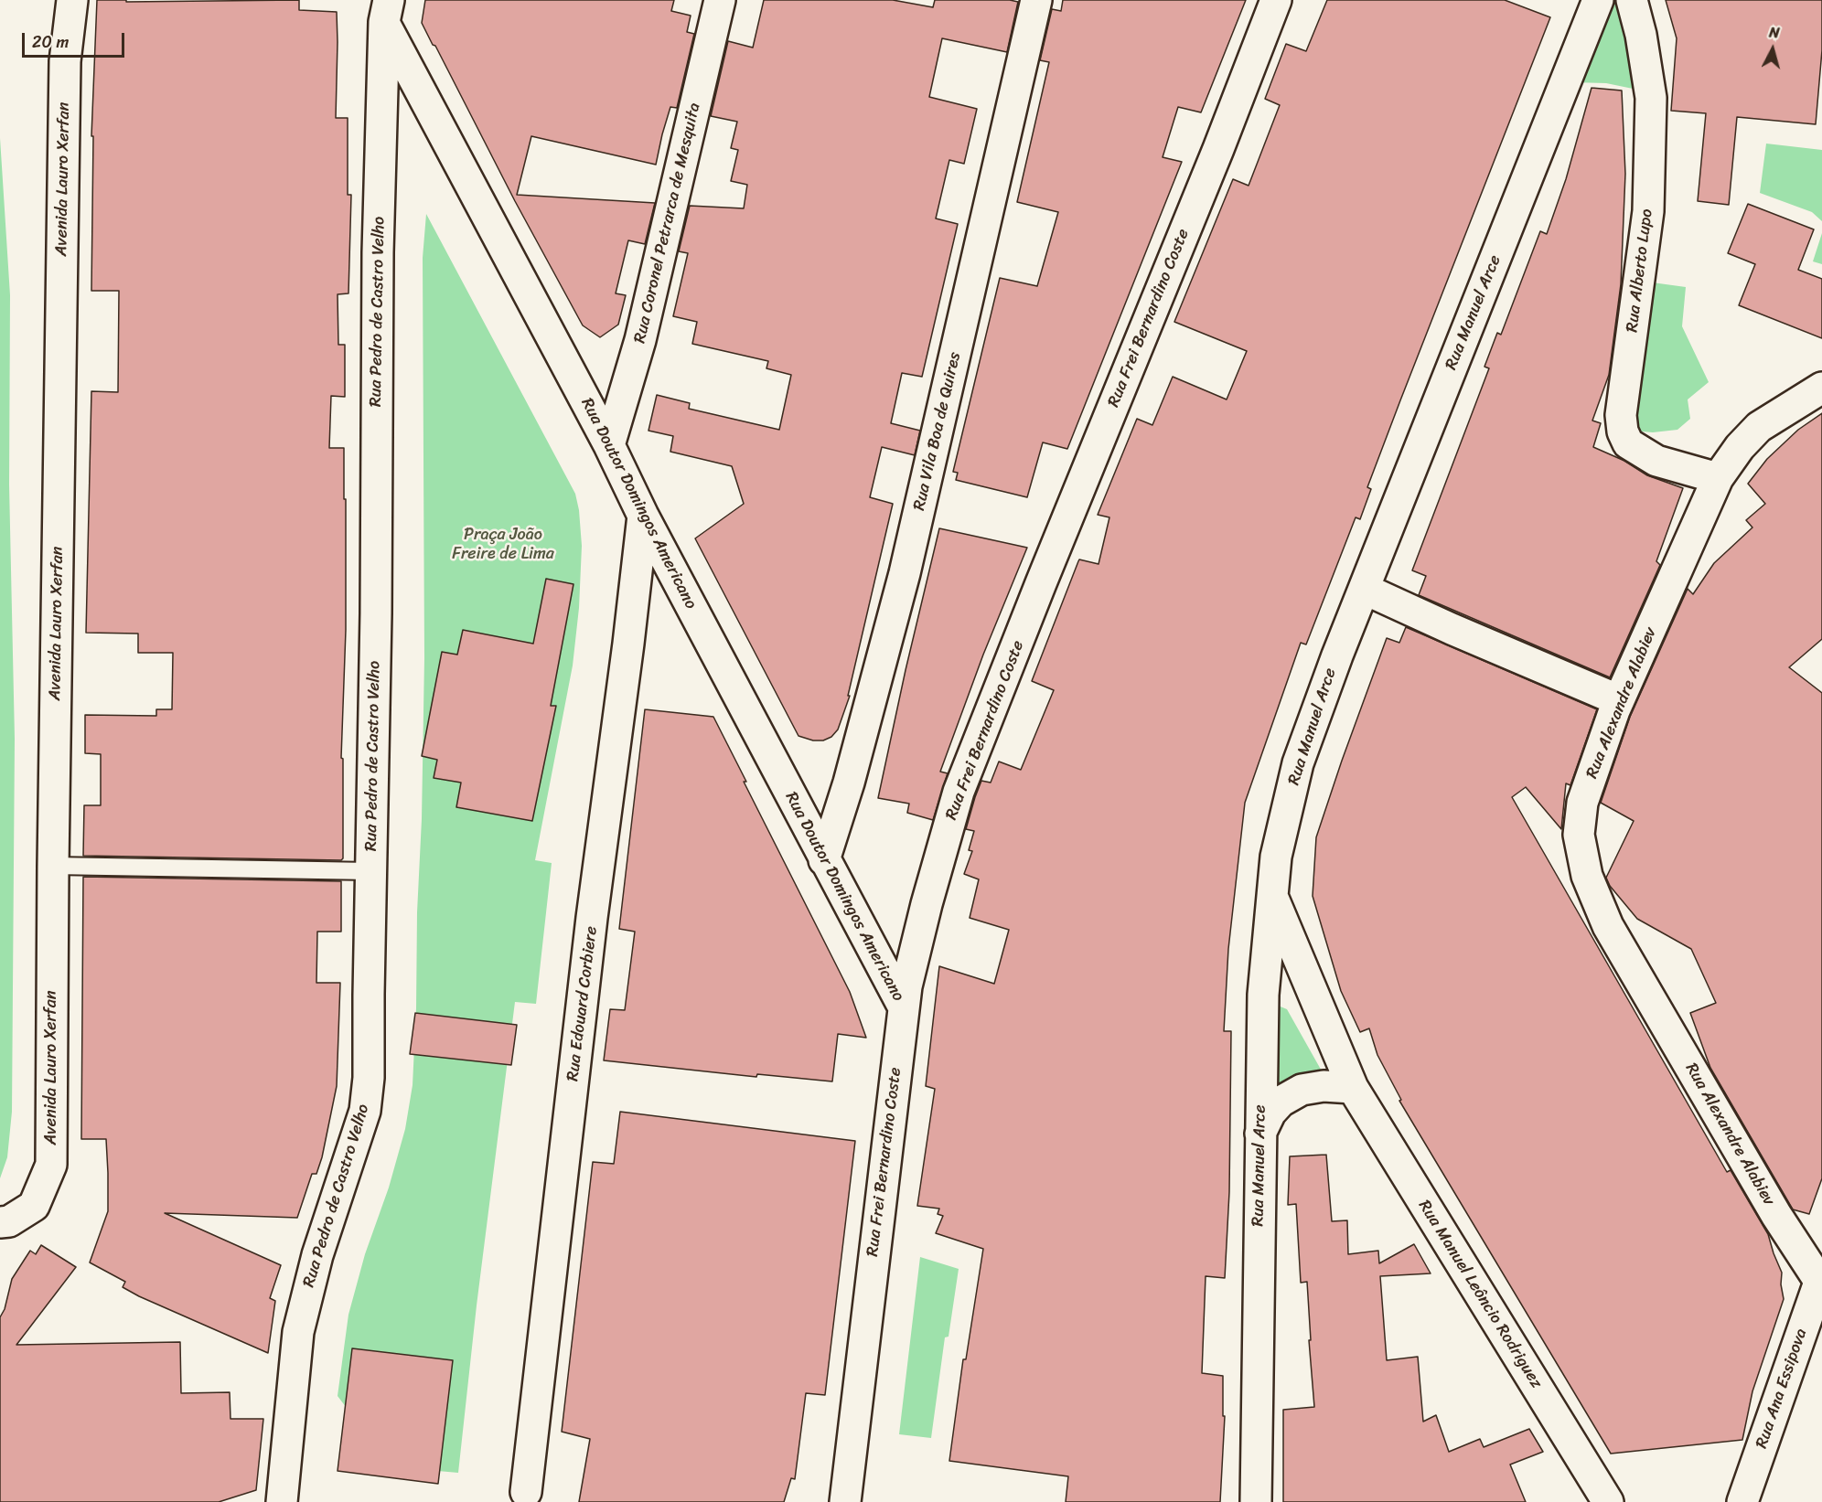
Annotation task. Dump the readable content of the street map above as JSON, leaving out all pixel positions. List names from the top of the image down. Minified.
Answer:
{"streets":{"street":["Avenida Lauro Xerfan","Rua Coronel Petrarca de Mesquita","Rua Alberto Lupo","Rua Pedro de Castro Velho","Rua Manuel Arce","Rua Frei Bernardino Coste","Rua Vila Boa de Quires","Rua Doutor Domingos Americano","Rua Alexandre Alabiev","Rua Edouard Corbiere","Rua Manuel Leôncio Rodriguez","Rua Ana Essipova"]},"crossings":[["Rua Coronel Petrarca de Mesquita","Rua Doutor Domingos Americano"],["Rua Alberto Lupo","Rua Alexandre Alabiev"],["Rua Pedro de Castro Velho","Rua Doutor Domingos Americano"],["Rua Manuel Arce","Rua Manuel Leôncio Rodriguez"],["Rua Frei Bernardino Coste","Rua Doutor Domingos Americano"],["Rua Vila Boa de Quires","Rua Doutor Domingos Americano"],["Rua Doutor Domingos Americano","Rua Edouard Corbiere"],["Rua Alexandre Alabiev","Rua Ana Essipova"]],"parks":["Praça João Freire de Lima"],"scale_bar":"20 m","north":"top"}
